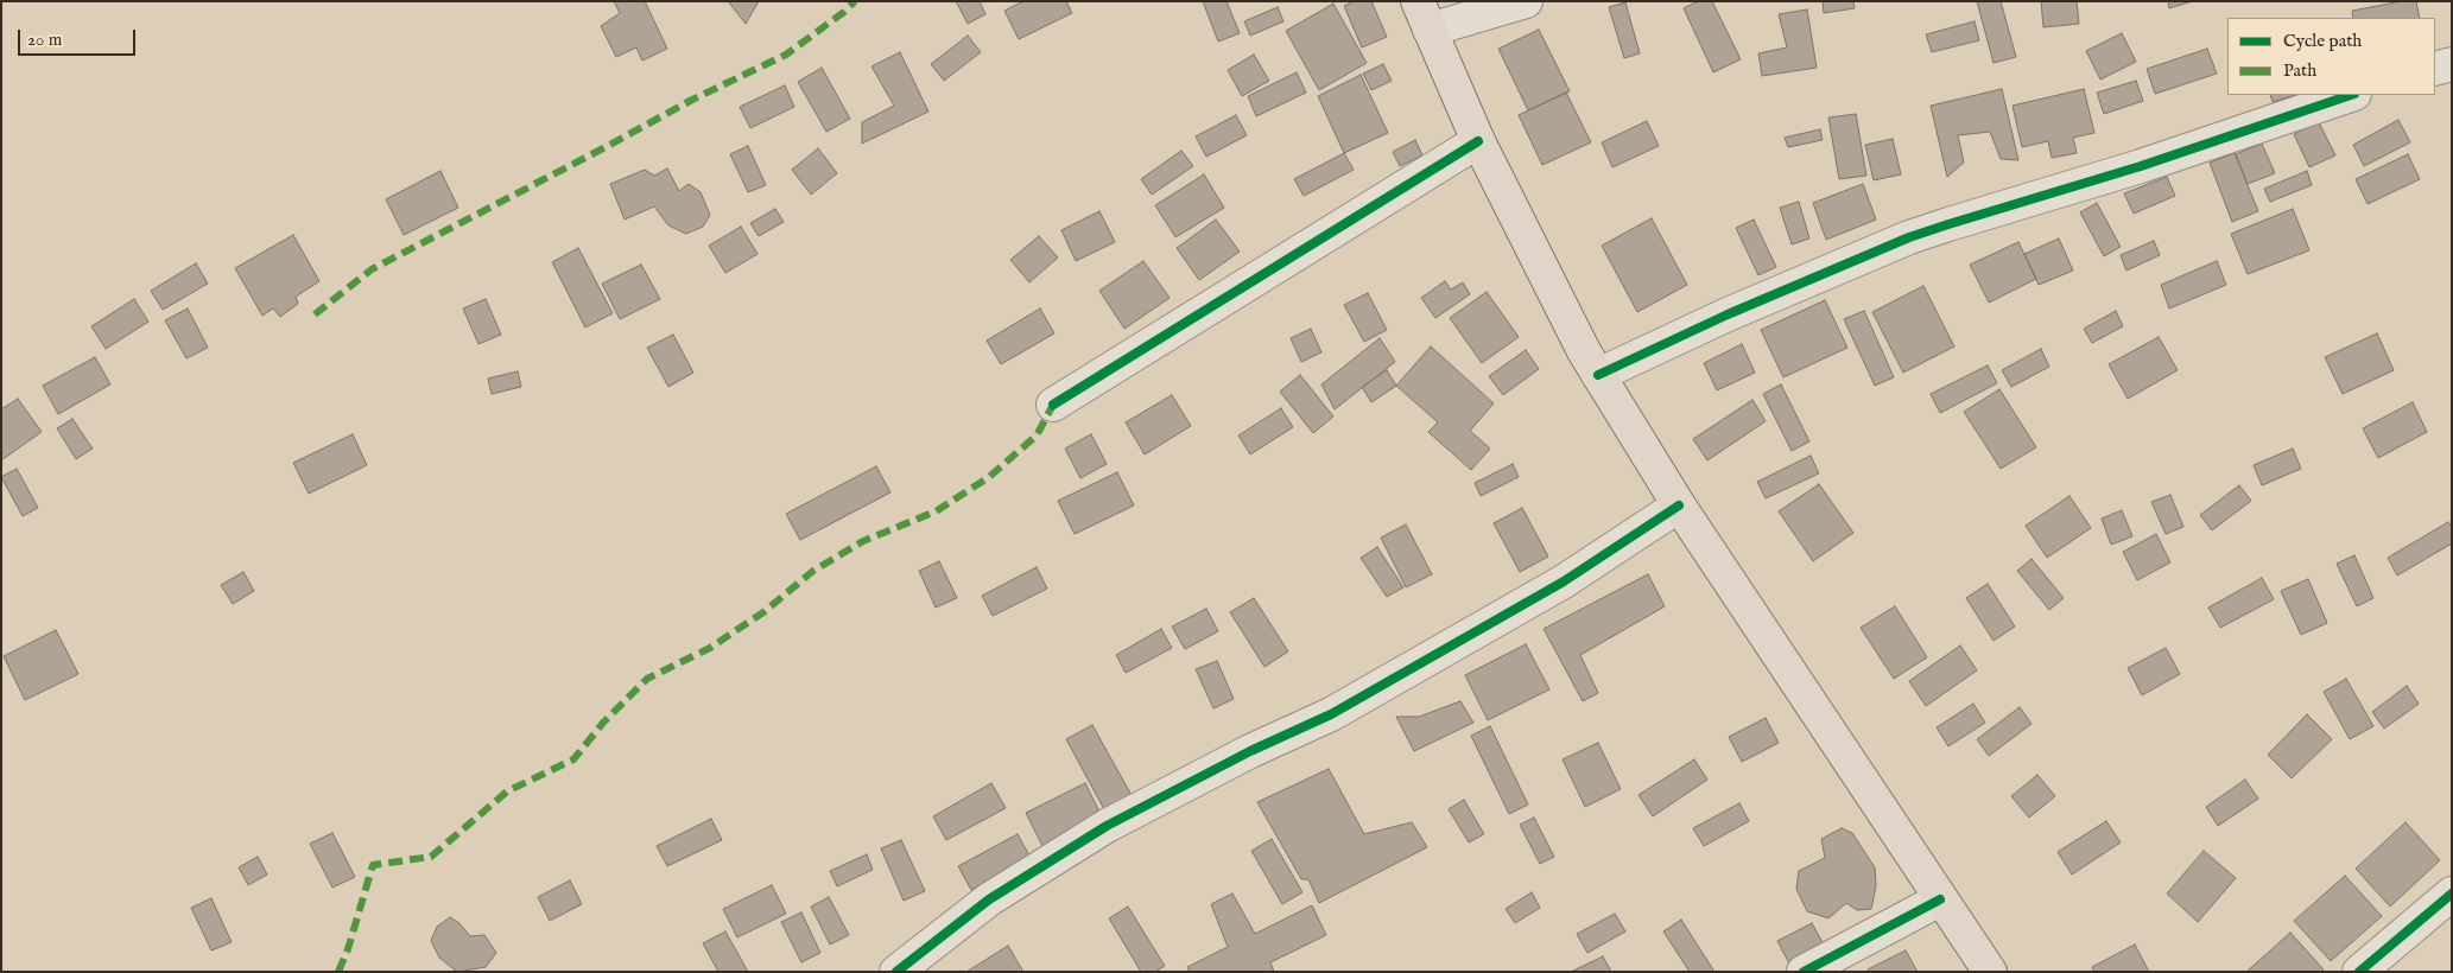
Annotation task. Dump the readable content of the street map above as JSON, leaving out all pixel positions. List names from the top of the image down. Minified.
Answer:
{"legend":["Cycle path","Path"],"scale_bar":"20 m"}
